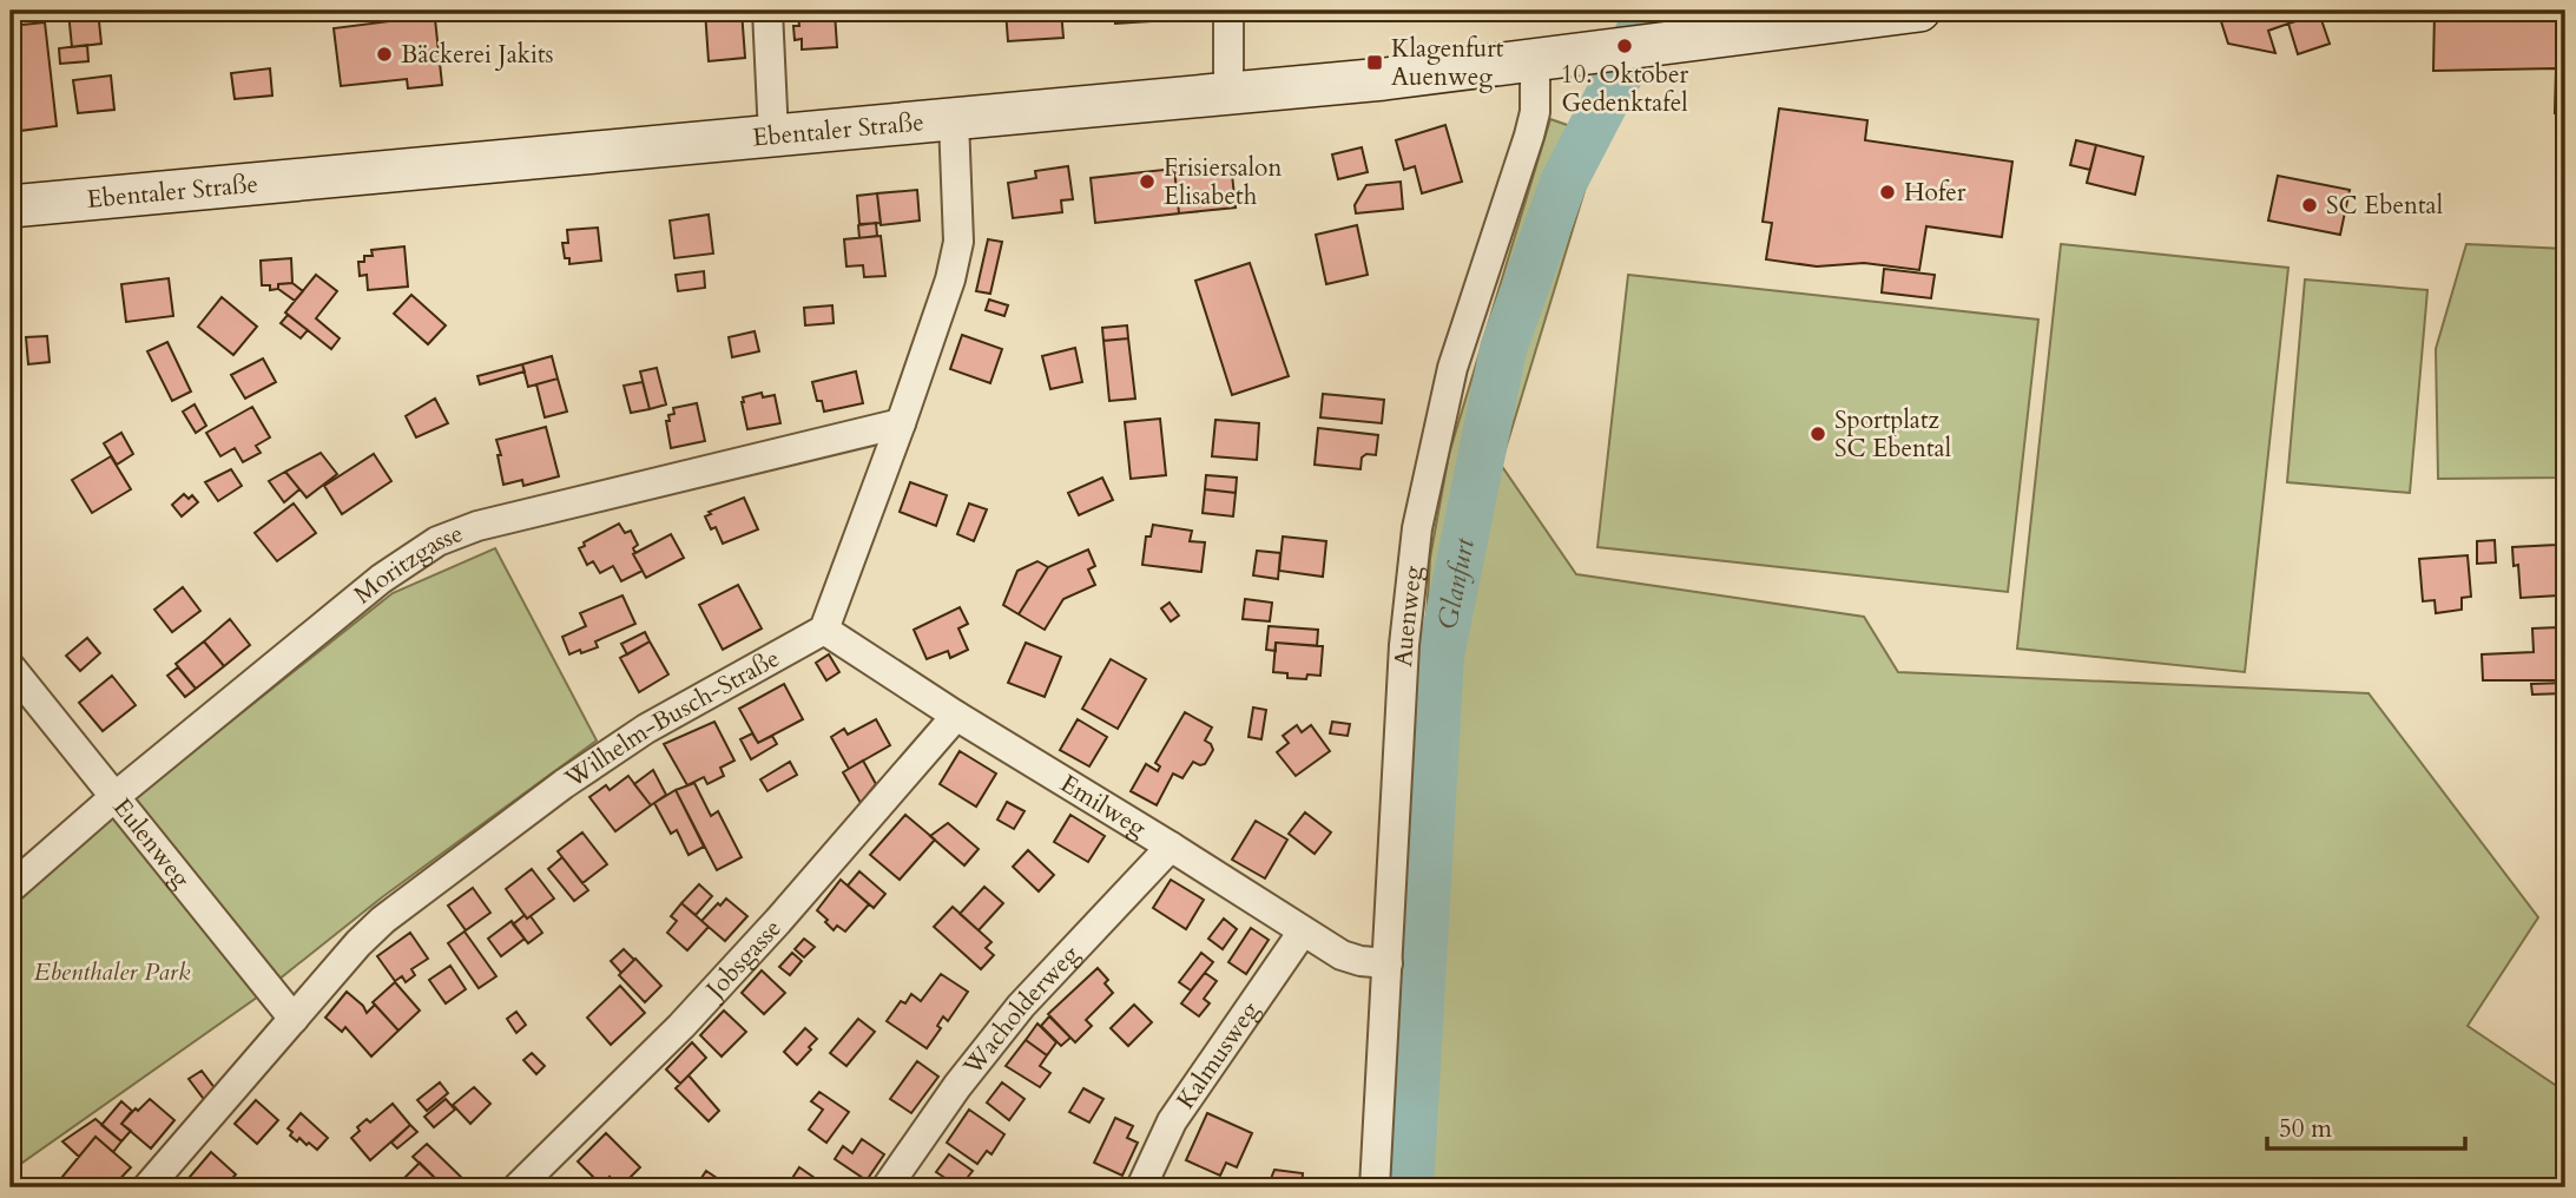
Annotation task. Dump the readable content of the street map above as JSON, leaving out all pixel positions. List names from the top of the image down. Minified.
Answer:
{"streets":{"main road":["Ebentaler Straße"],"street":["Moritzgasse","Auenweg","Wilhelm-Busch-Straße","Emilweg","Eulenweg","Jobsgasse","Wacholderweg","Kalmusweg"]},"crossings":[["Ebentaler Straße","Auenweg"],["Moritzgasse","Eulenweg"],["Auenweg","Emilweg"],["Wilhelm-Busch-Straße","Emilweg"],["Wilhelm-Busch-Straße","Eulenweg"],["Emilweg","Jobsgasse"],["Emilweg","Wacholderweg"],["Emilweg","Kalmusweg"]],"water":["Glanfurt"],"parks":["Ebenthaler Park"],"places":{"other":["10. Oktober Gedenktafel","Bäckerei Jakits","Frisiersalon Elisabeth","Hofer","SC Ebental","Sportplatz SC Ebental"],"transit":["Klagenfurt Auenweg"]},"scale_bar":"50 m"}
